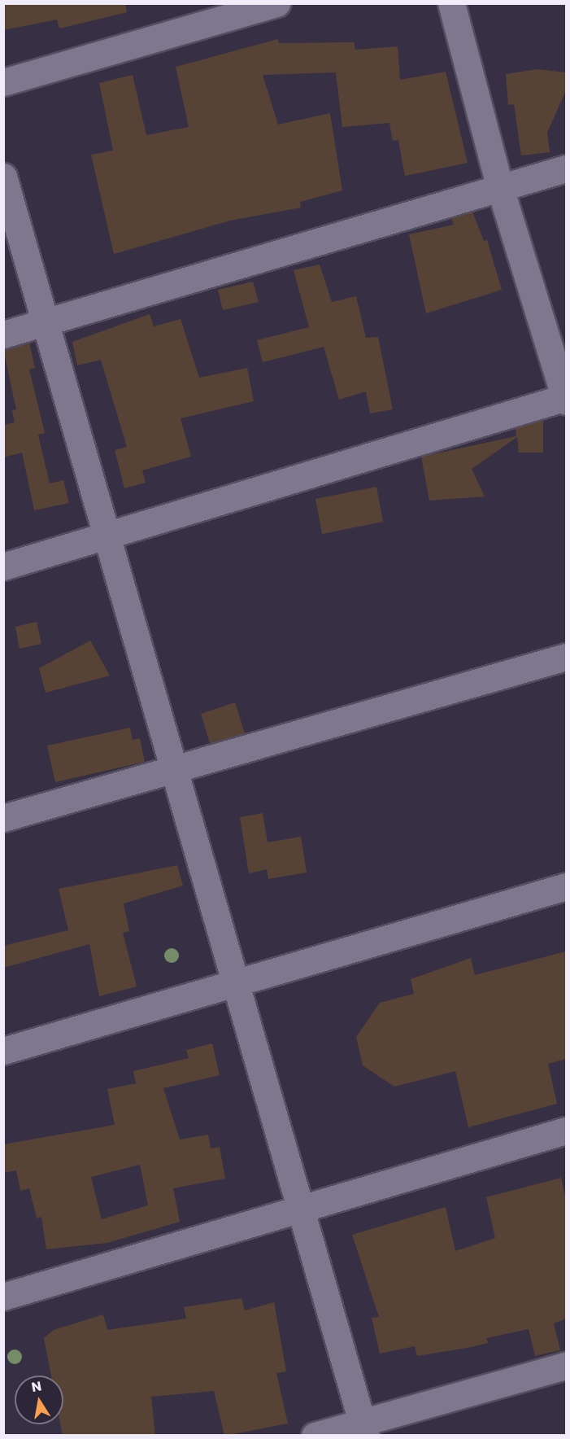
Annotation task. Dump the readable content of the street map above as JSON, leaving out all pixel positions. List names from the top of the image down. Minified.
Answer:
{"north":"top"}
